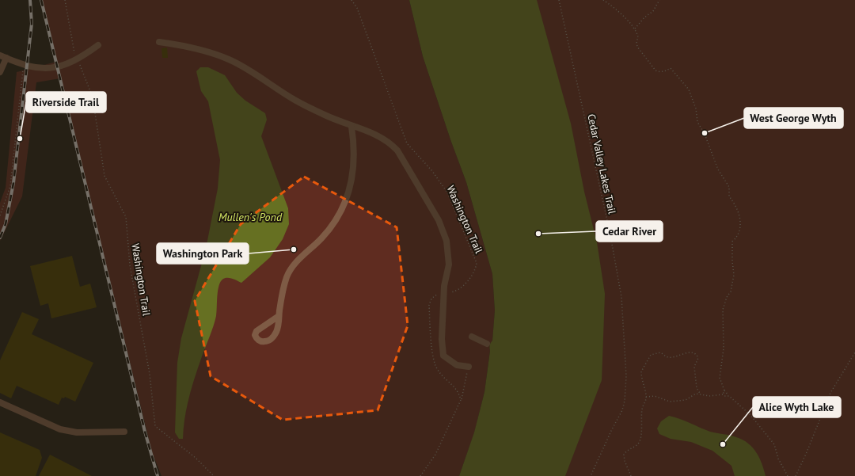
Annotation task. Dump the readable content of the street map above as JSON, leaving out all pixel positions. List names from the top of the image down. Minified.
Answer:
{"streets":{"path":["Cedar Valley Lakes Trail","Washington Trail"]},"water":["Mullen's Pond"],"places":["West George Wyth","Riverside Trail","Cedar River","Washington Park","Alice Wyth Lake"]}
